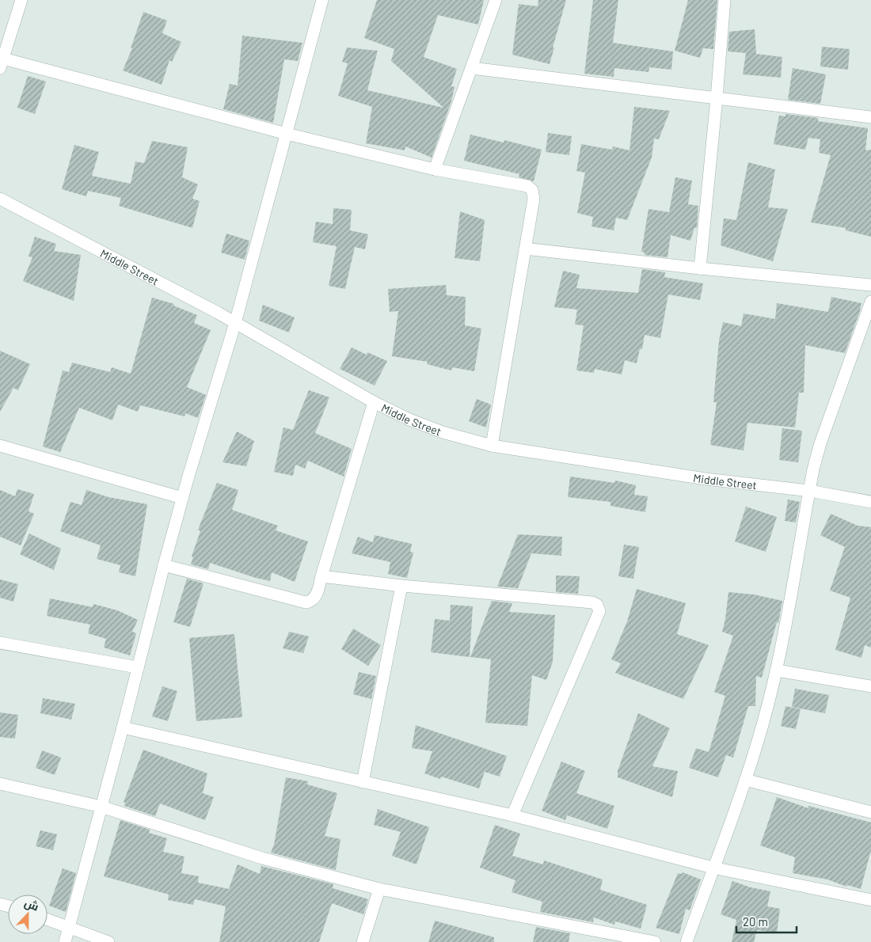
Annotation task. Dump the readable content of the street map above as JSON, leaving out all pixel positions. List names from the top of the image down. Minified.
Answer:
{"streets":{"street":["Middle Street"]},"scale_bar":"20 m","north":"top"}
